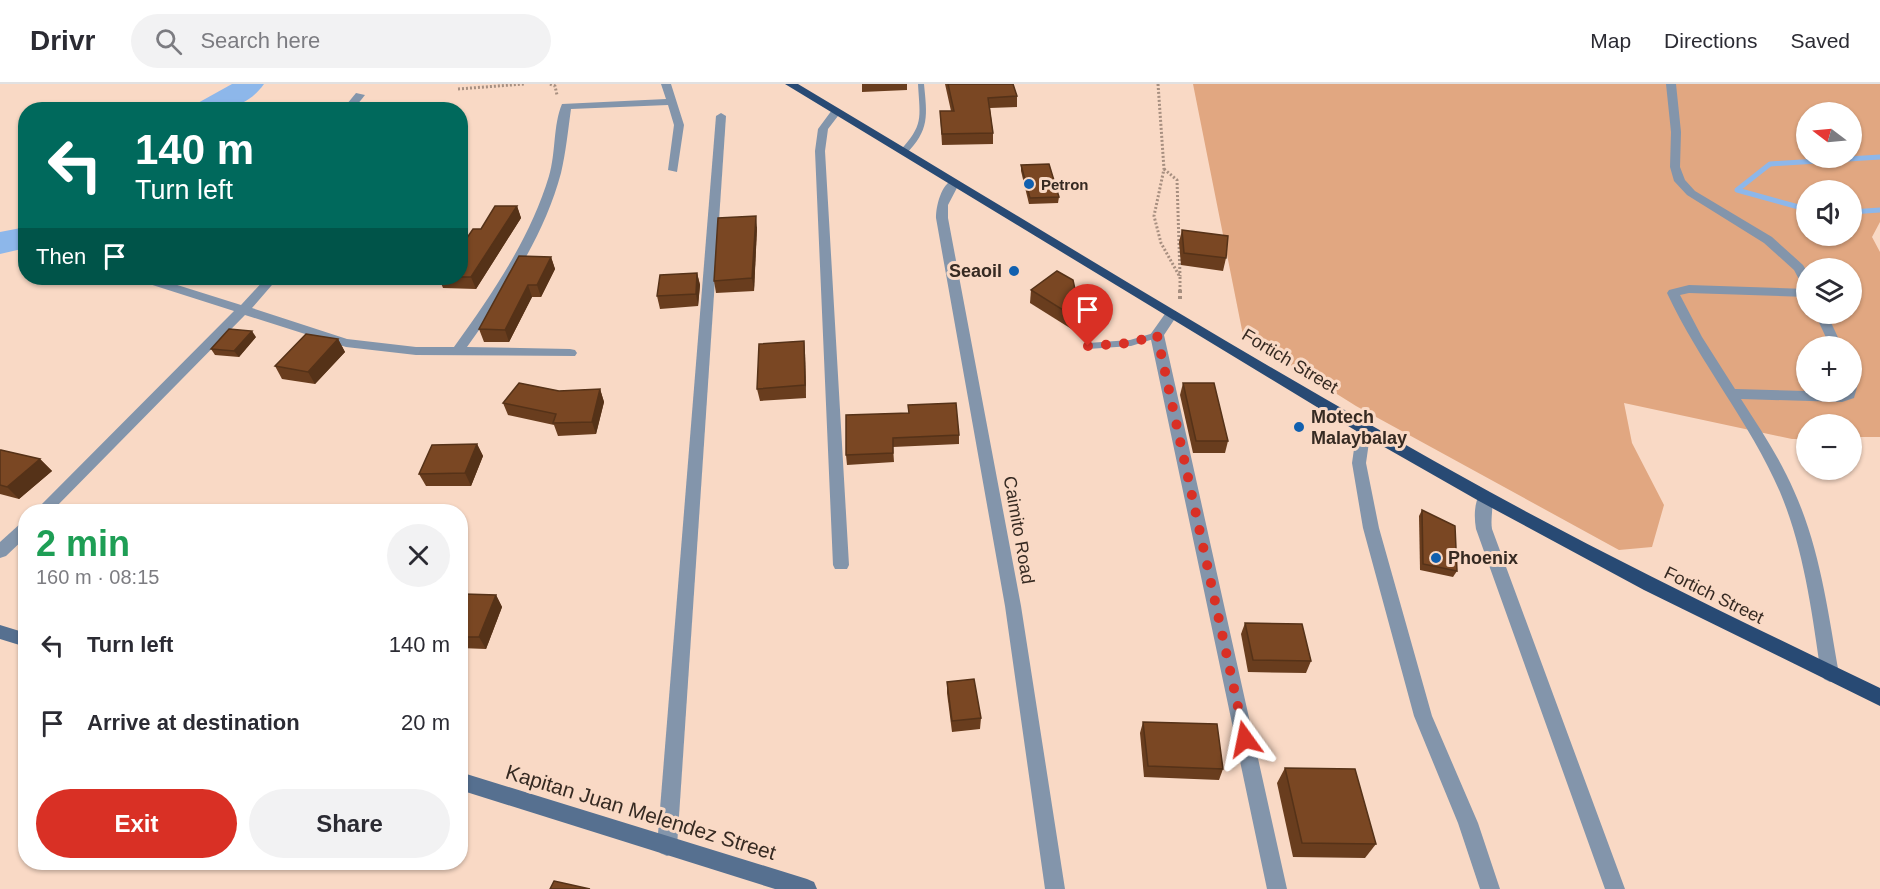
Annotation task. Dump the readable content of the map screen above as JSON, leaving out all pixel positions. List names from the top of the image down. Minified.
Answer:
{"streets":{"highway":["Fortich Street"],"main road":["Kapitan Juan Melendez Street"],"street":["Caimito Road"]},"crossings":[["Fortich Street","Caimito Road"]],"places":["Petron","Seaoil","Motech Malaybalay","Phoenix"],"north":"left","page":{"header":"Drivr","search":"Search here","nav":["Map","Directions","Saved"],"map_buttons":["+","−"],"turn":["140 m","Turn left"],"then":"Then","heading":["2 min","160 m · 08:15"],"list":[{"name":"Turn left","value":"140 m"},{"name":"Arrive at destination","value":"20 m"}],"buttons":["Exit","Share"]}}
